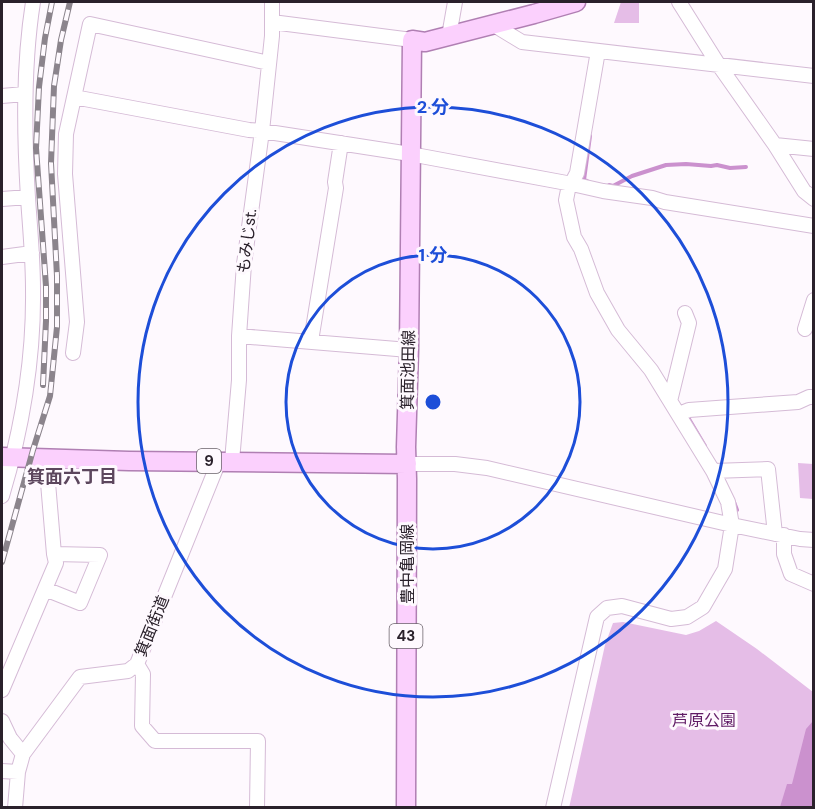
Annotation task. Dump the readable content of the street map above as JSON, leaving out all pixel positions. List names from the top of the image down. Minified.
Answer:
{"streets":{"main road":["箕面池田線","9","豊中亀岡線","43"],"street":["もみじst.","箕面街道"]},"crossings":[["もみじst.","9"],["もみじst.","箕面街道"],["箕面池田線","9"],["箕面池田線","豊中亀岡線"],["9","豊中亀岡線"],["9","箕面街道"]],"districts":["箕面六丁目"],"parks":["芦原公園"],"rings":["2 分","1 分"]}
